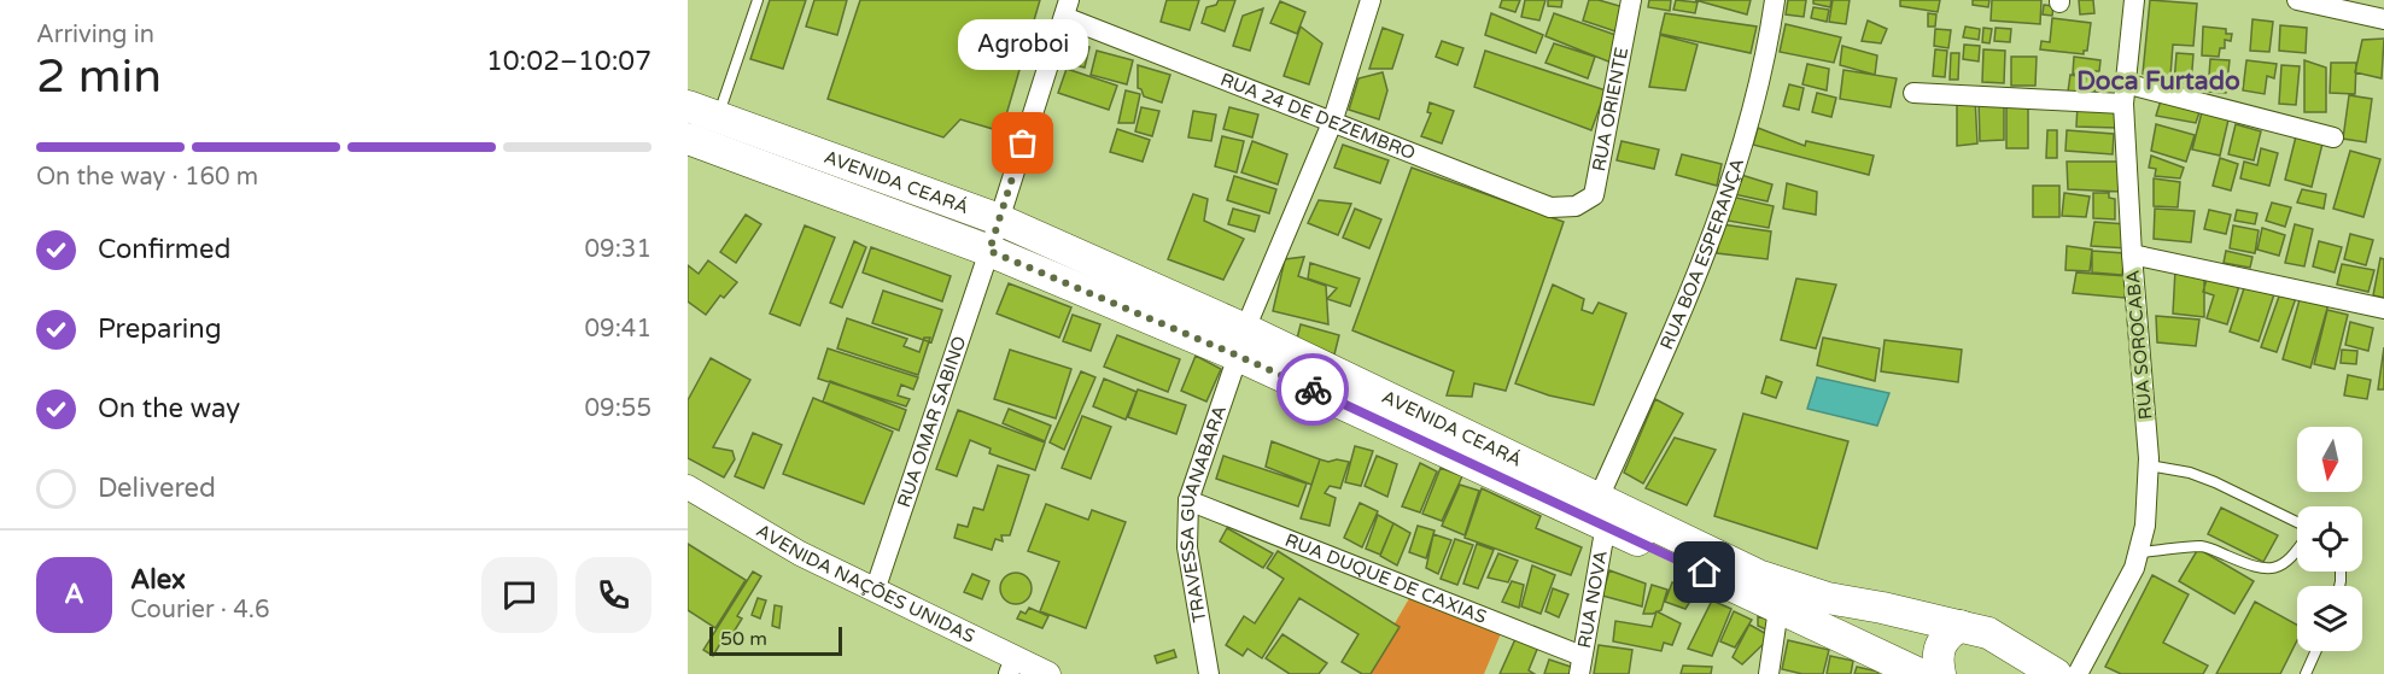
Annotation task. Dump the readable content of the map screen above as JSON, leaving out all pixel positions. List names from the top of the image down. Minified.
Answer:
{"streets":{"main road":["AVENIDA CEARÁ"],"street":["RUA ORIENTE","RUA 24 DE DEZEMBRO","RUA BOA ESPERANÇA","RUA SOROCABA","RUA OMAR SABINO","TRAVESSA GUANABARA","RUA DUQUE DE CAXIAS","AVENIDA NAÇÕES UNIDAS","RUA NOVA"]},"crossings":[["RUA ORIENTE","RUA 24 DE DEZEMBRO"],["RUA 24 DE DEZEMBRO","RUA OMAR SABINO"],["RUA 24 DE DEZEMBRO","TRAVESSA GUANABARA"],["AVENIDA CEARÁ","RUA BOA ESPERANÇA"],["AVENIDA CEARÁ","RUA OMAR SABINO"],["AVENIDA CEARÁ","TRAVESSA GUANABARA"],["AVENIDA CEARÁ","RUA NOVA"],["RUA BOA ESPERANÇA","RUA NOVA"],["RUA OMAR SABINO","AVENIDA NAÇÕES UNIDAS"],["TRAVESSA GUANABARA","RUA DUQUE DE CAXIAS"],["RUA DUQUE DE CAXIAS","RUA NOVA"]],"districts":["Doca Furtado"],"places":["Agroboi"],"scale_bar":"50 m","north":"bottom","page":{"heading":["2 min","Arriving in","10:02–10:07"],"panel":["Alex","Courier · 4.6"],"bubble":"Agroboi","bar":"On the way · 160 m","list":[["Confirmed","09:31"],["Preparing","09:41"],["On the way","09:55"],"Delivered"],"round":"A","scale":"50 m"}}
